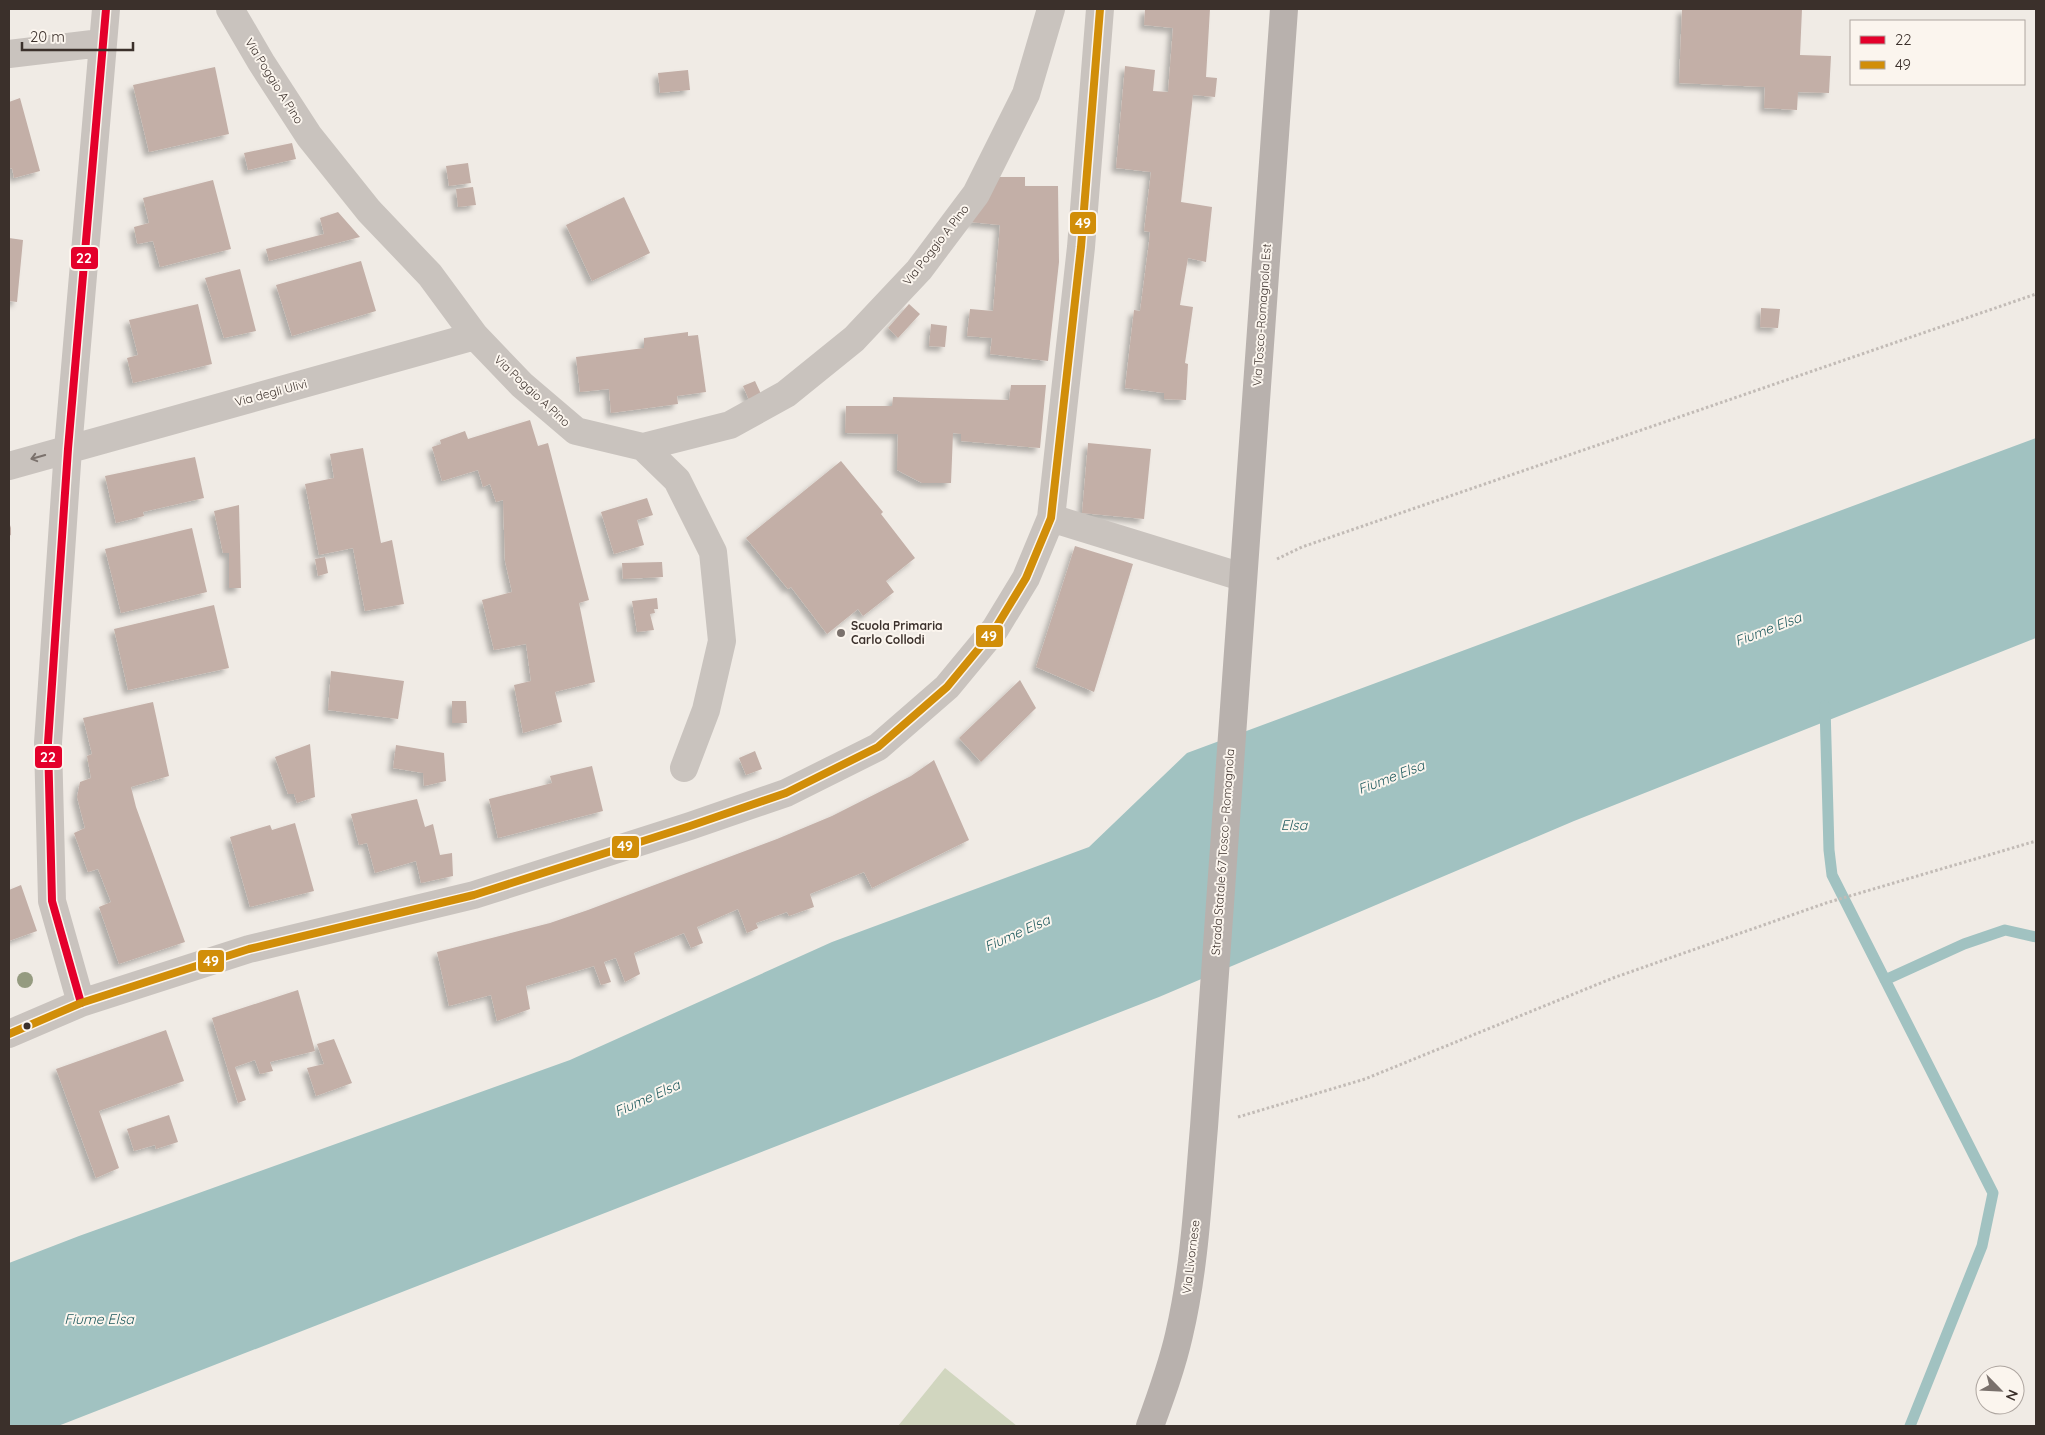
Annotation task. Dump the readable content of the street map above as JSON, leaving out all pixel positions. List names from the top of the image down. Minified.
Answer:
{"streets":{"main road":["Via Tosco-Romagnola Est","Strada Statale 67 Tosco - Romagnola","Via Livornese"],"street":["Via Poggio A Pino","Via degli Ulivi"]},"crossings":[["Via Poggio A Pino","Via degli Ulivi"],["Via Tosco-Romagnola Est","Strada Statale 67 Tosco - Romagnola"],["Strada Statale 67 Tosco - Romagnola","Via Livornese"]],"water":["Fiume Elsa","Elsa"],"places":["Scuola Primaria Carlo Collodi"],"lines":["transit line 22","transit line 49"],"legend":["22","49"],"scale_bar":"20 m","north":"bottom right"}
